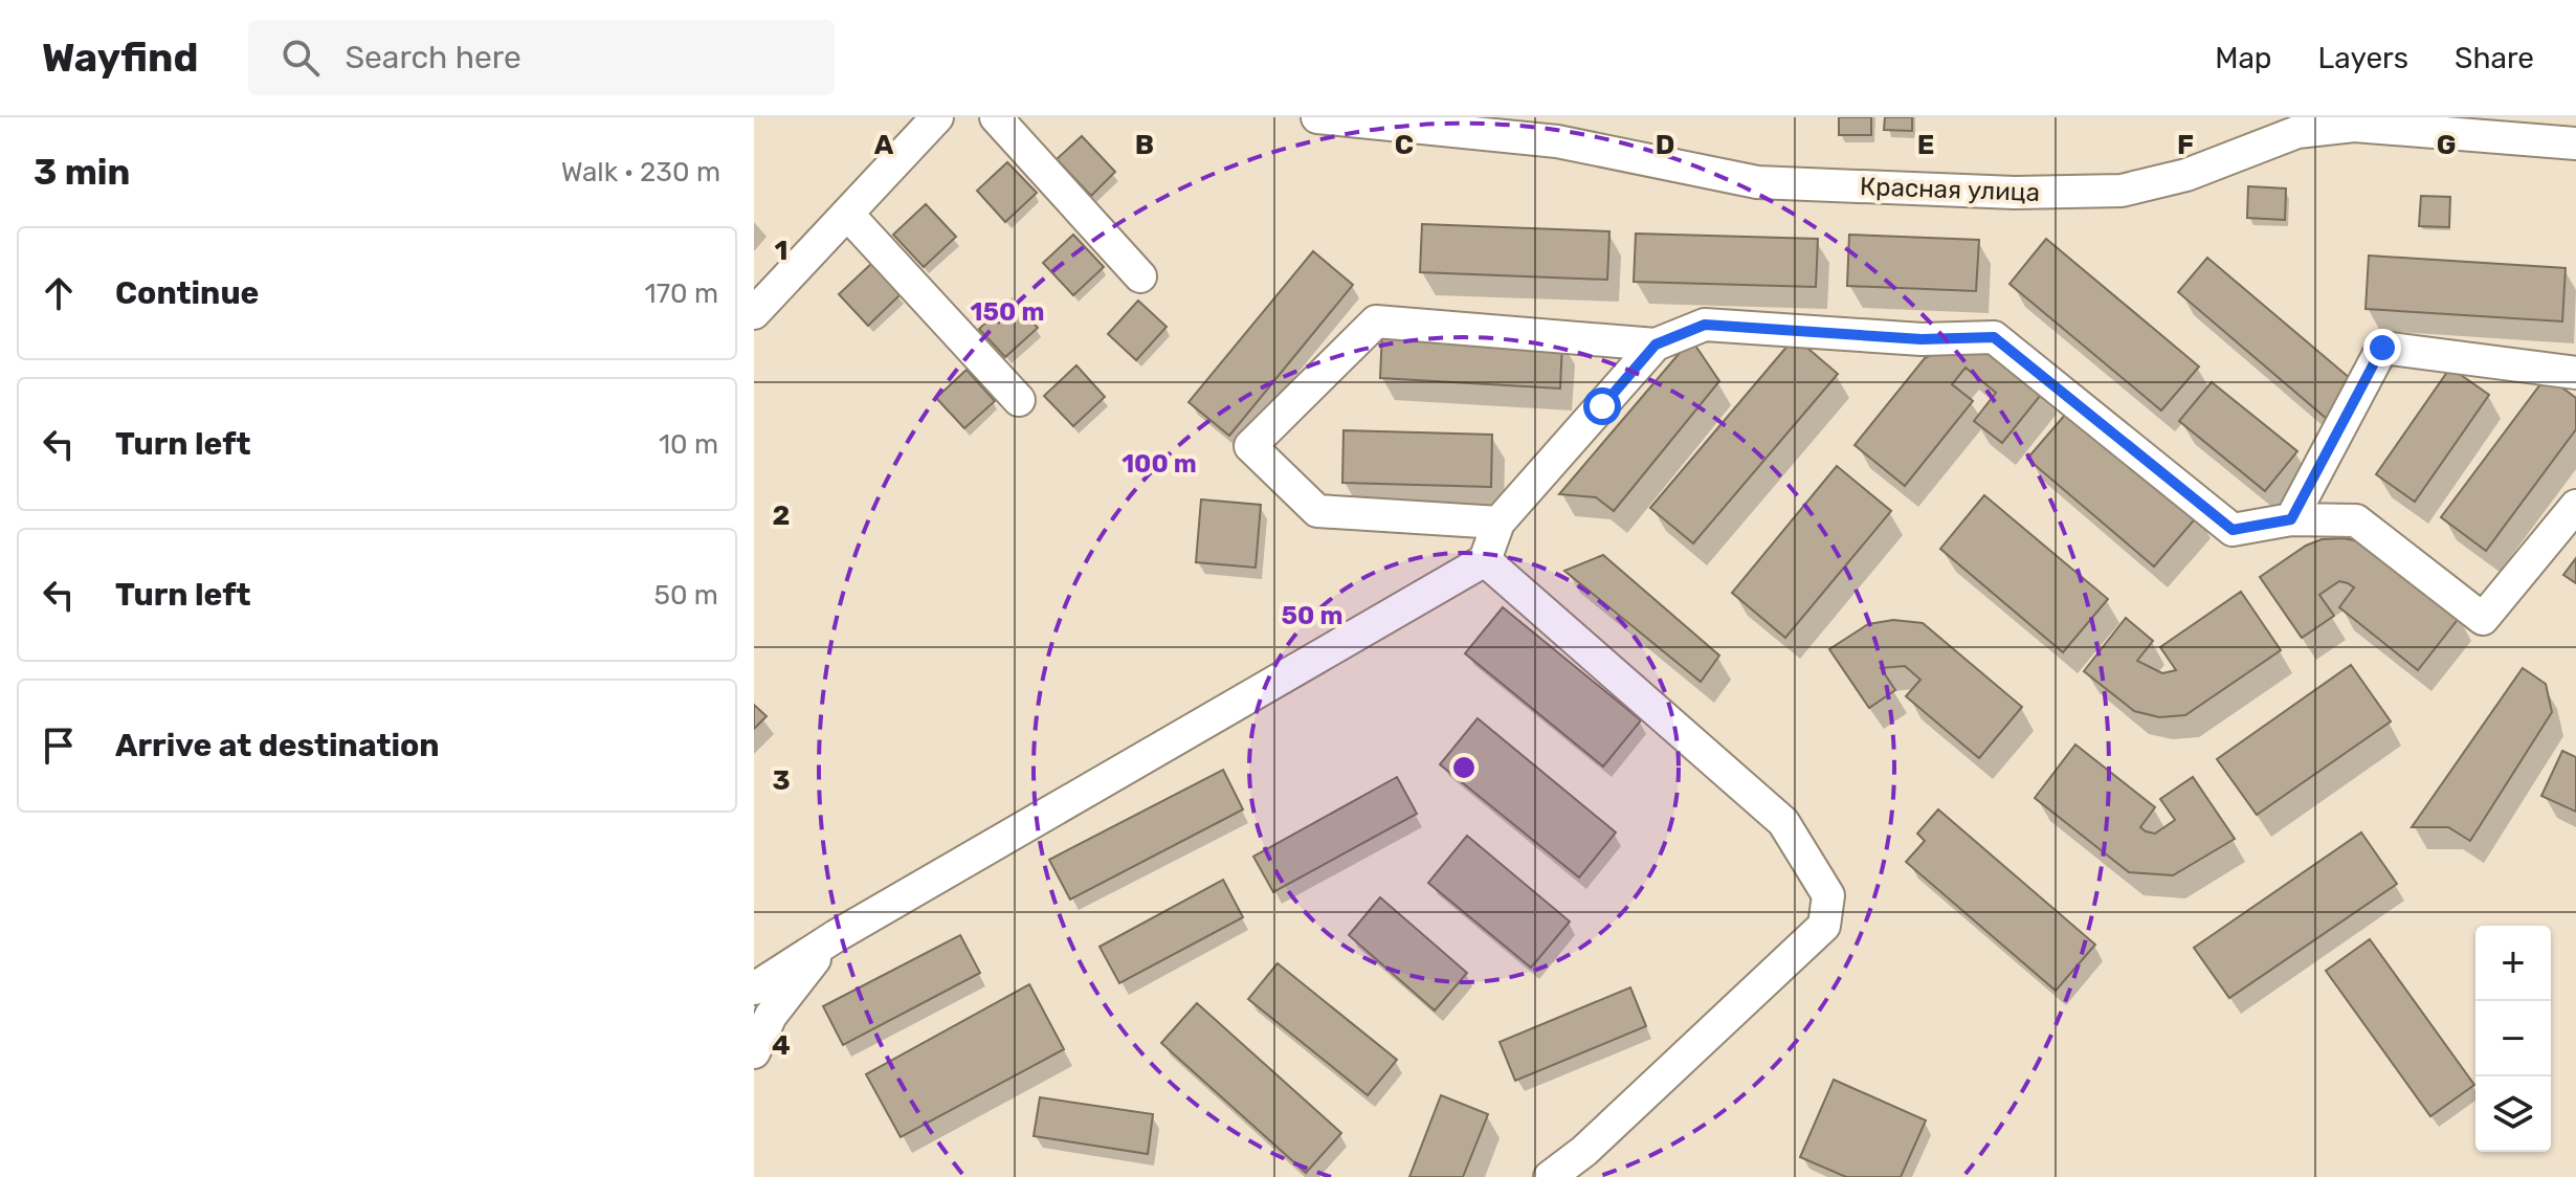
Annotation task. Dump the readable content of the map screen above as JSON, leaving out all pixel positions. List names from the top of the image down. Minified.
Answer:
{"streets":{"street":["Красная улица"]},"page":{"header":"Wayfind","search":"Search here","nav":["Map","Layers","Share"],"heading":["3 min","Walk · 230 m"],"list":[["Continue","170 m"],["Turn left","10 m"],["Turn left","50 m"],"Arrive at destination"],"map_buttons":["+","−"]},"grid":{"columns":["A","B","C","D","E","F","G"],"rows":["1","2","3","4"]},"rings":["150 m","100 m","50 m"]}
